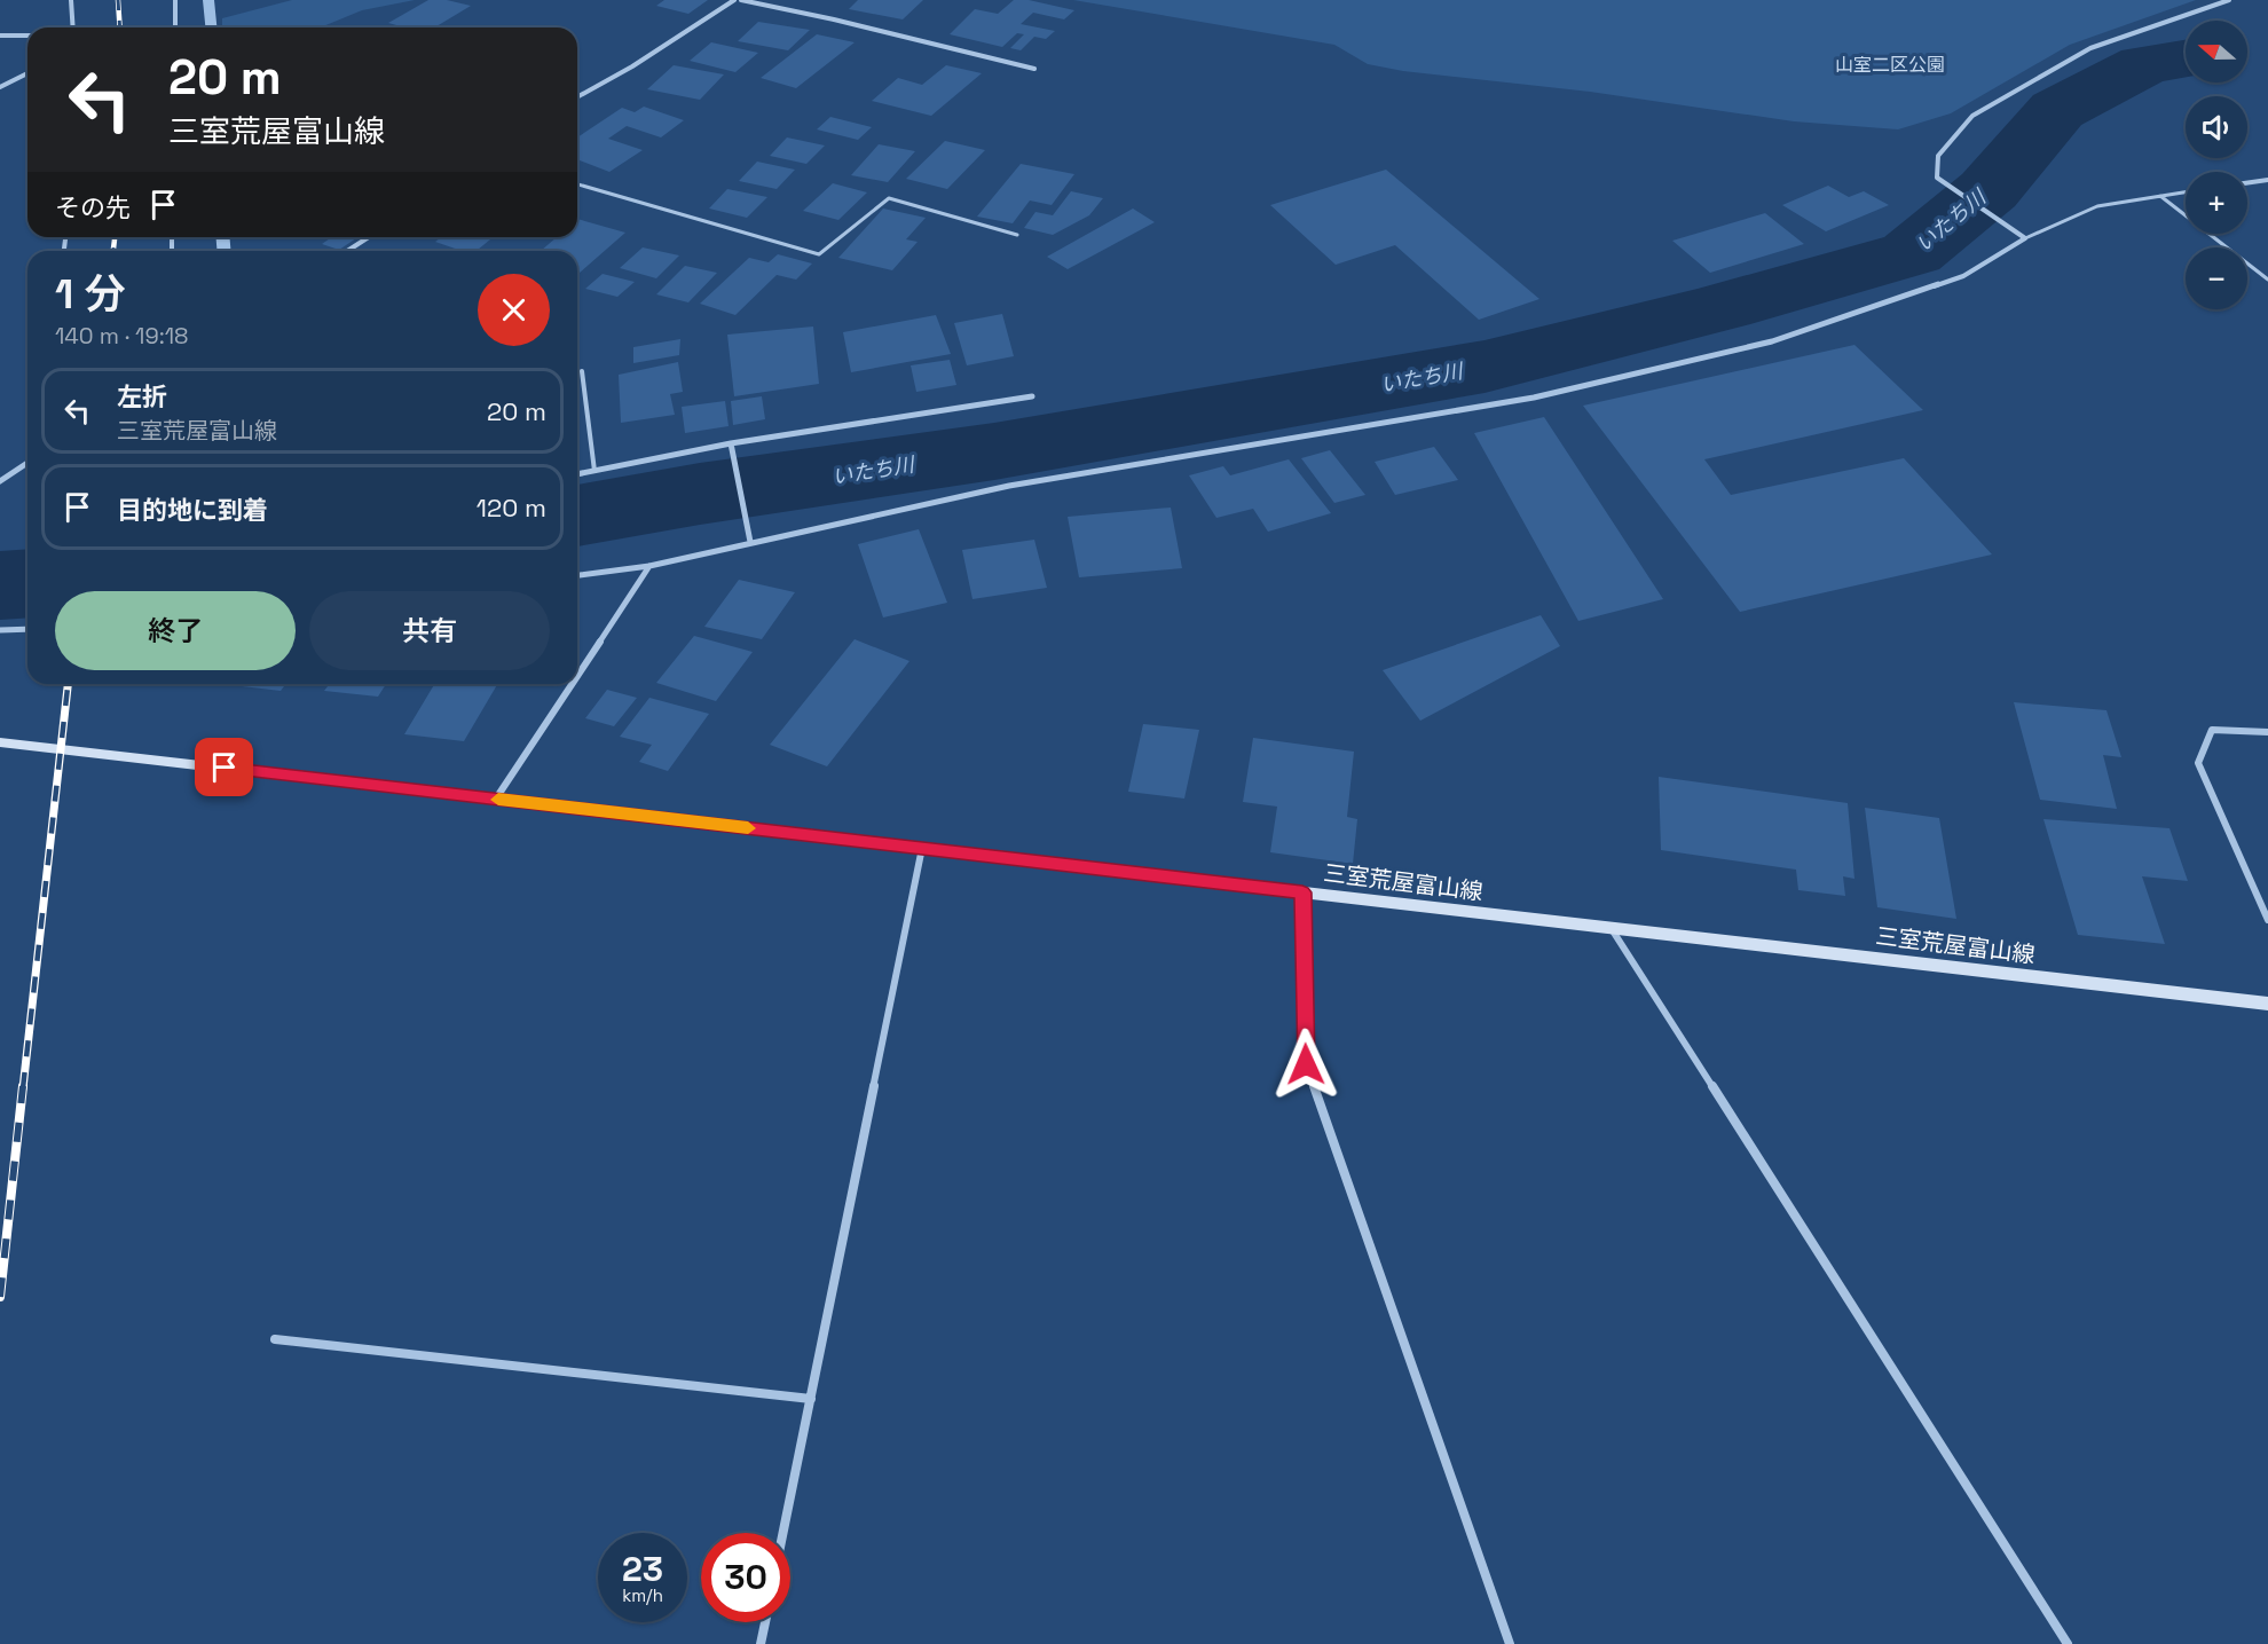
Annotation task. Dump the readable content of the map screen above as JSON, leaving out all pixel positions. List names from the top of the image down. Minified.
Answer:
{"streets":{"main road":["三室荒屋富山線"]},"water":["いたち川"],"parks":["山室二区公園"],"north":"left","page":{"map_buttons":["+","−"],"turn":["20 m","三室荒屋富山線"],"then":"その先","heading":["1 分","140 m · 19:18"],"list":[{"name":"左折","note":"三室荒屋富山線","value":"20 m"},{"name":"目的地に到着","value":"120 m"}],"buttons":["終了","共有"],"speed":"23 km/h","limit":"30"}}
